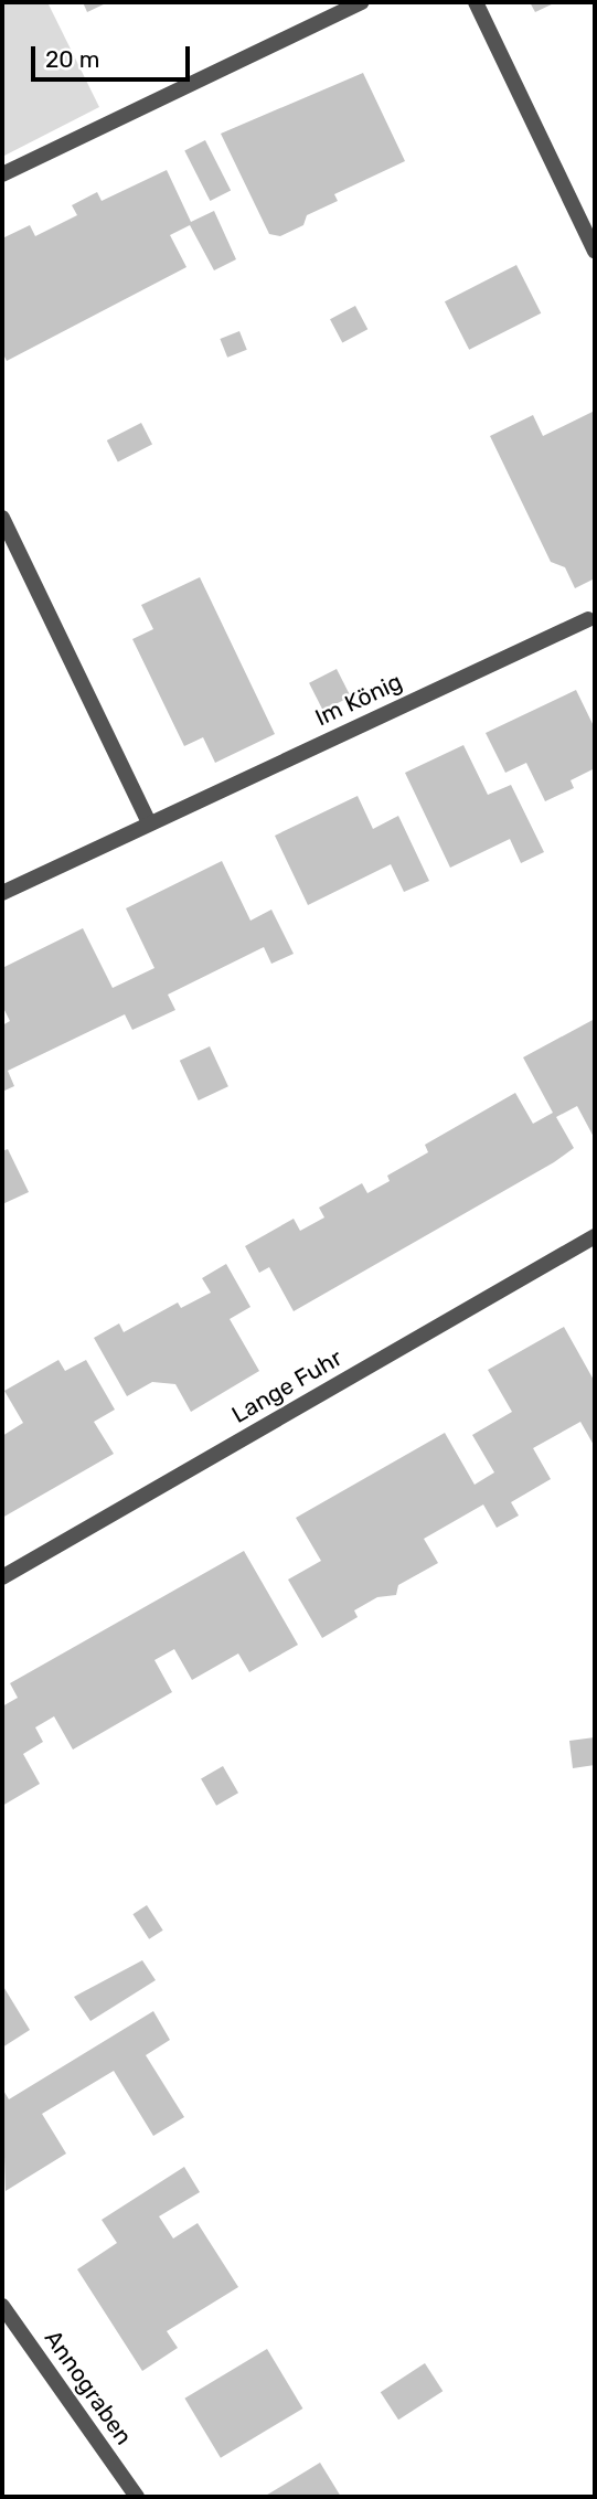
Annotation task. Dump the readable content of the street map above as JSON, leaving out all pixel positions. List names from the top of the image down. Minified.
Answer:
{"streets":{"street":["Im König","Lange Fuhr","Annograben"]},"scale_bar":"20 m"}
